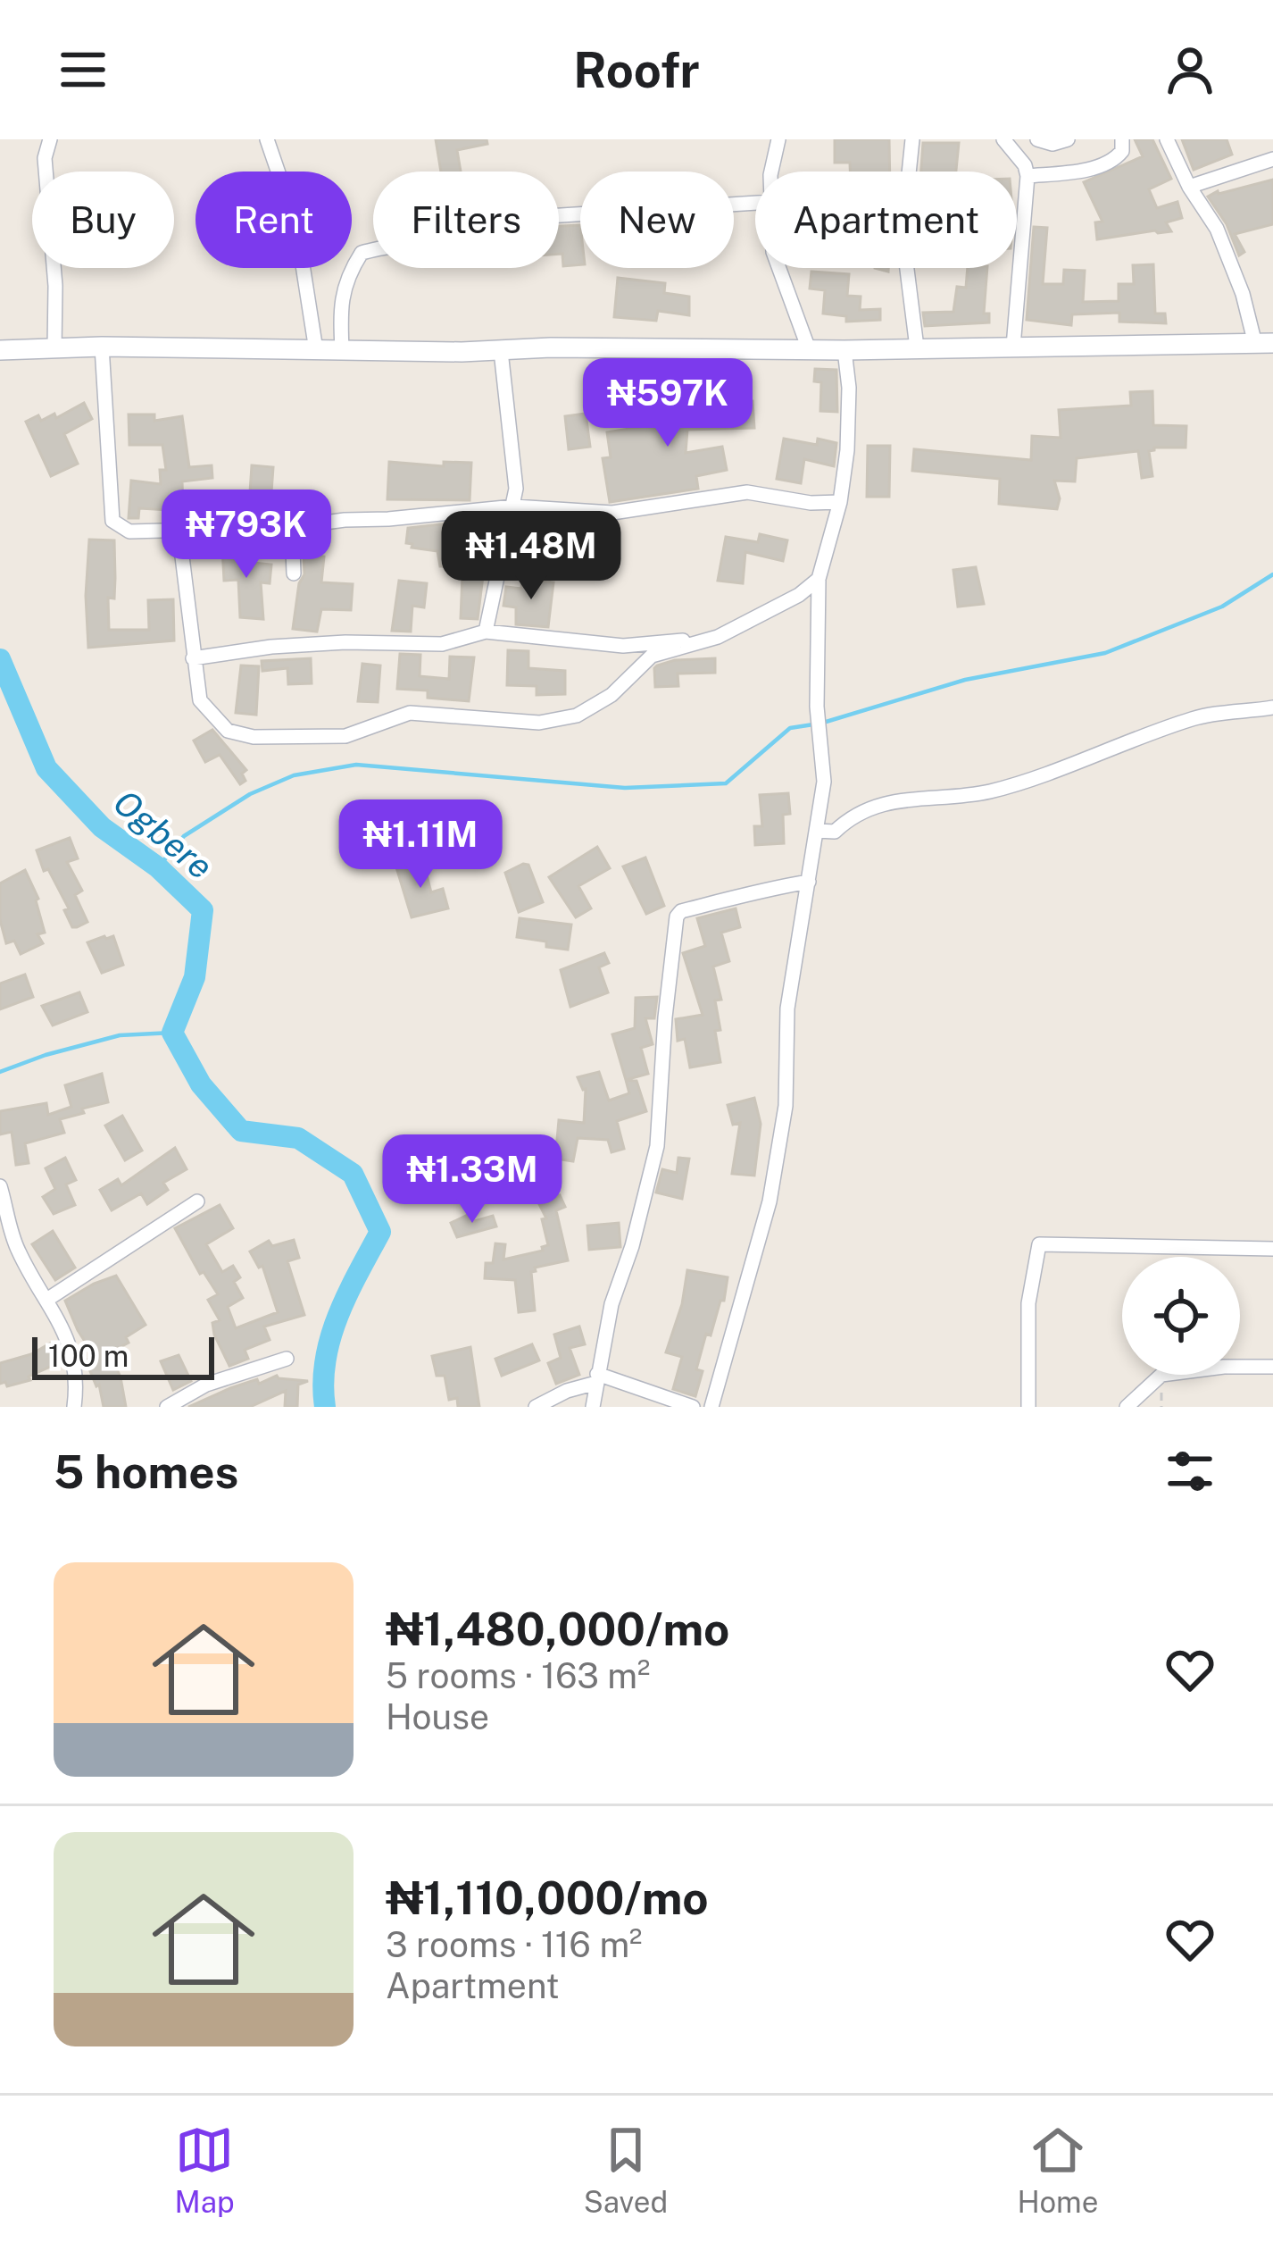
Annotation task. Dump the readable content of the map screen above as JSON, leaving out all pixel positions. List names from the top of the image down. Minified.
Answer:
{"water":["Ogbere"],"scale_bar":"100 m","page":{"header":"Roofr","chip":["Buy","Rent","Filters","New","Apartment"],"price":["₦597K","₦793K","₦1.48M","₦1.11M","₦1.33M"],"scale":"100 m","heading":"5 homes","list":[{"name":"₦1,480,000/mo","note":"5 rooms · 163 m² · House"},{"name":"₦1,110,000/mo","note":"3 rooms · 116 m² · Apartment"}],"tabs":["Map","Saved","Home"]}}
